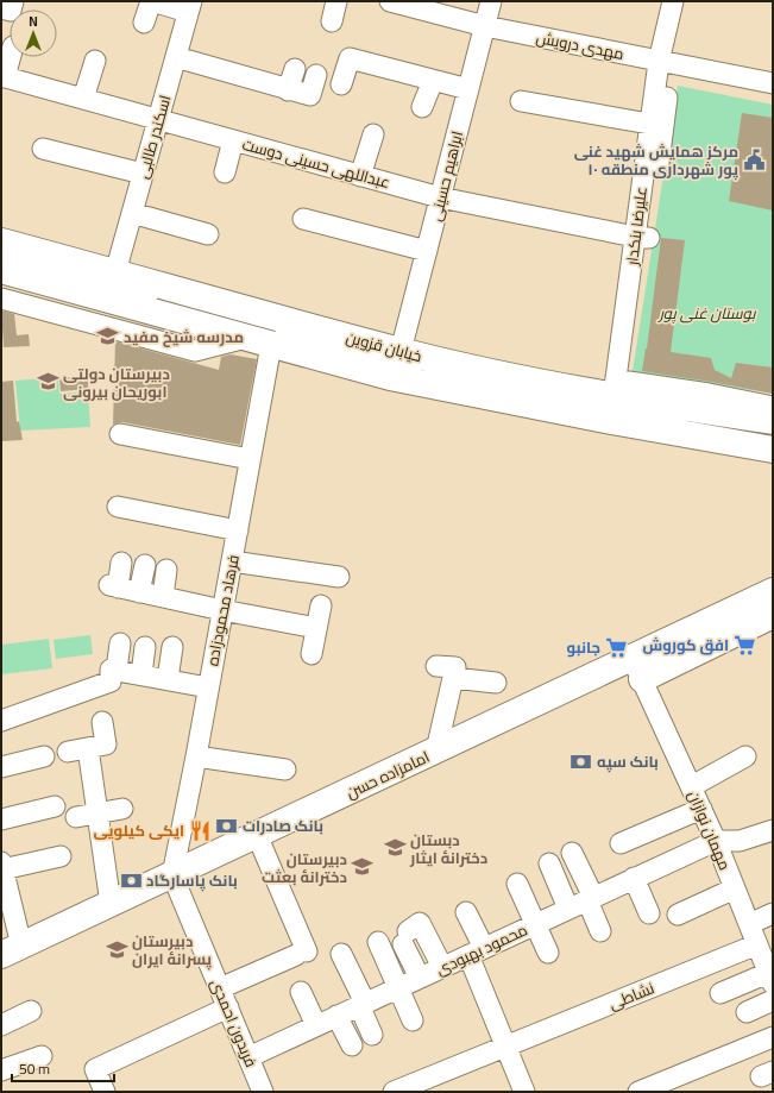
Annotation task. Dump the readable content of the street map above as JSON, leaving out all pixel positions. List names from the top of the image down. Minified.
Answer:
{"streets":{"main road":["خیابان قزوین","امامزاده حسن"],"street":["مهدی درویش","اسکندر طالبی","عبداللهی حسینی دوست","ابراهیم حسینی","علیرضا بنکدار","فرهاد محمودزاده","مهمان نوازان","محمود بهبودی","نشاطی","فریدون احمدی"]},"crossings":[["مهدی درویش","ابراهیم حسینی"],["مهدی درویش","علیرضا بنکدار"],["اسکندر طالبی","عبداللهی حسینی دوست"],["اسکندر طالبی","خیابان قزوین"],["عبداللهی حسینی دوست","ابراهیم حسینی"],["عبداللهی حسینی دوست","علیرضا بنکدار"],["ابراهیم حسینی","خیابان قزوین"],["علیرضا بنکدار","خیابان قزوین"],["خیابان قزوین","فرهاد محمودزاده"],["فرهاد محمودزاده","امامزاده حسن"],["فرهاد محمودزاده","فریدون احمدی"],["امامزاده حسن","مهمان نوازان"],["امامزاده حسن","فریدون احمدی"],["مهمان نوازان","محمود بهبودی"],["مهمان نوازان","نشاطی"],["محمود بهبودی","فریدون احمدی"]],"parks":["بوستان غنی پور"],"places":{"public building":["مرکز همایش شهید غنی پور شهرداری منطقه ۱۰"],"school or university":["مدرسه شیخ مفید","دبیرستان دولتی ابوریحان بیرونی","دبستان دخترانهٔ ایثار","دبیرستان دخترانهٔ بعثت","دبیرستان پسرانهٔ ایران"],"supermarket":["افق کوروش","جانبو"],"bank":["بانک سپه","بانک صادرات","بانک پاسارگاد"],"restaurant":["ایکی کیلویی"]},"scale_bar":"50 m","north":"top"}
